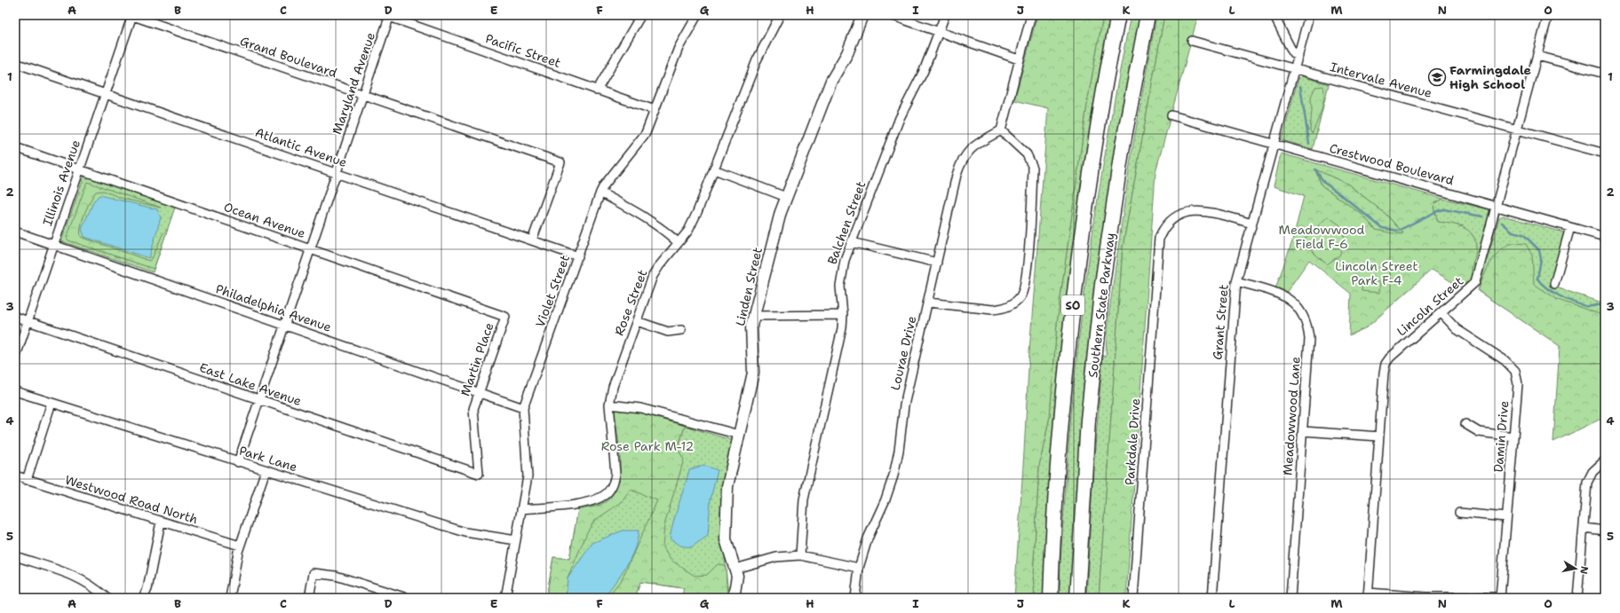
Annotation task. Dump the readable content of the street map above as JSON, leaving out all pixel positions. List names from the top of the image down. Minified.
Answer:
{"streets":{"highway":["SO","Southern State Parkway"],"street":["Pacific Street","Grand Boulevard","Intervale Avenue","Maryland Avenue","Atlantic Avenue","Crestwood Boulevard","Illinois Avenue","Ocean Avenue","Balchen Street","Linden Street","Violet Street","Rose Street","Lincoln Street","Philadelphia Avenue","Grant Street","Lourae Drive","Martin Place","East Lake Avenue","Meadowwood Lane","Damin Drive","Parkdale Drive","Park Lane","Westwood Road North"]},"crossings":[["Pacific Street","Maryland Avenue"],["Pacific Street","Violet Street"],["Grand Boulevard","Maryland Avenue"],["Grand Boulevard","Atlantic Avenue"],["Grand Boulevard","Illinois Avenue"],["Intervale Avenue","Lincoln Street"],["Intervale Avenue","Grant Street"],["Maryland Avenue","Atlantic Avenue"],["Maryland Avenue","Ocean Avenue"],["Maryland Avenue","Philadelphia Avenue"],["Maryland Avenue","East Lake Avenue"],["Maryland Avenue","Park Lane"],["Atlantic Avenue","Illinois Avenue"],["Atlantic Avenue","Violet Street"],["Crestwood Boulevard","Lincoln Street"],["Crestwood Boulevard","Grant Street"],["Illinois Avenue","Ocean Avenue"],["Illinois Avenue","Philadelphia Avenue"],["Illinois Avenue","East Lake Avenue"],["Ocean Avenue","Martin Place"],["Violet Street","Rose Street"],["Violet Street","Philadelphia Avenue"],["Violet Street","Park Lane"],["Lincoln Street","Damin Drive"],["Philadelphia Avenue","Martin Place"],["Grant Street","Meadowwood Lane"],["Grant Street","Parkdale Drive"],["Martin Place","East Lake Avenue"]],"parks":["Meadowwood Field F-6","Lincoln Street Park F-4","Rose Park M-12"],"places":{"school or university":["Farmingdale High School"]},"north":"right","grid":{"columns":["A","B","C","D","E","F","G","H","I","J","K","L","M","N","O"],"rows":["1","2","3","4","5"]}}
